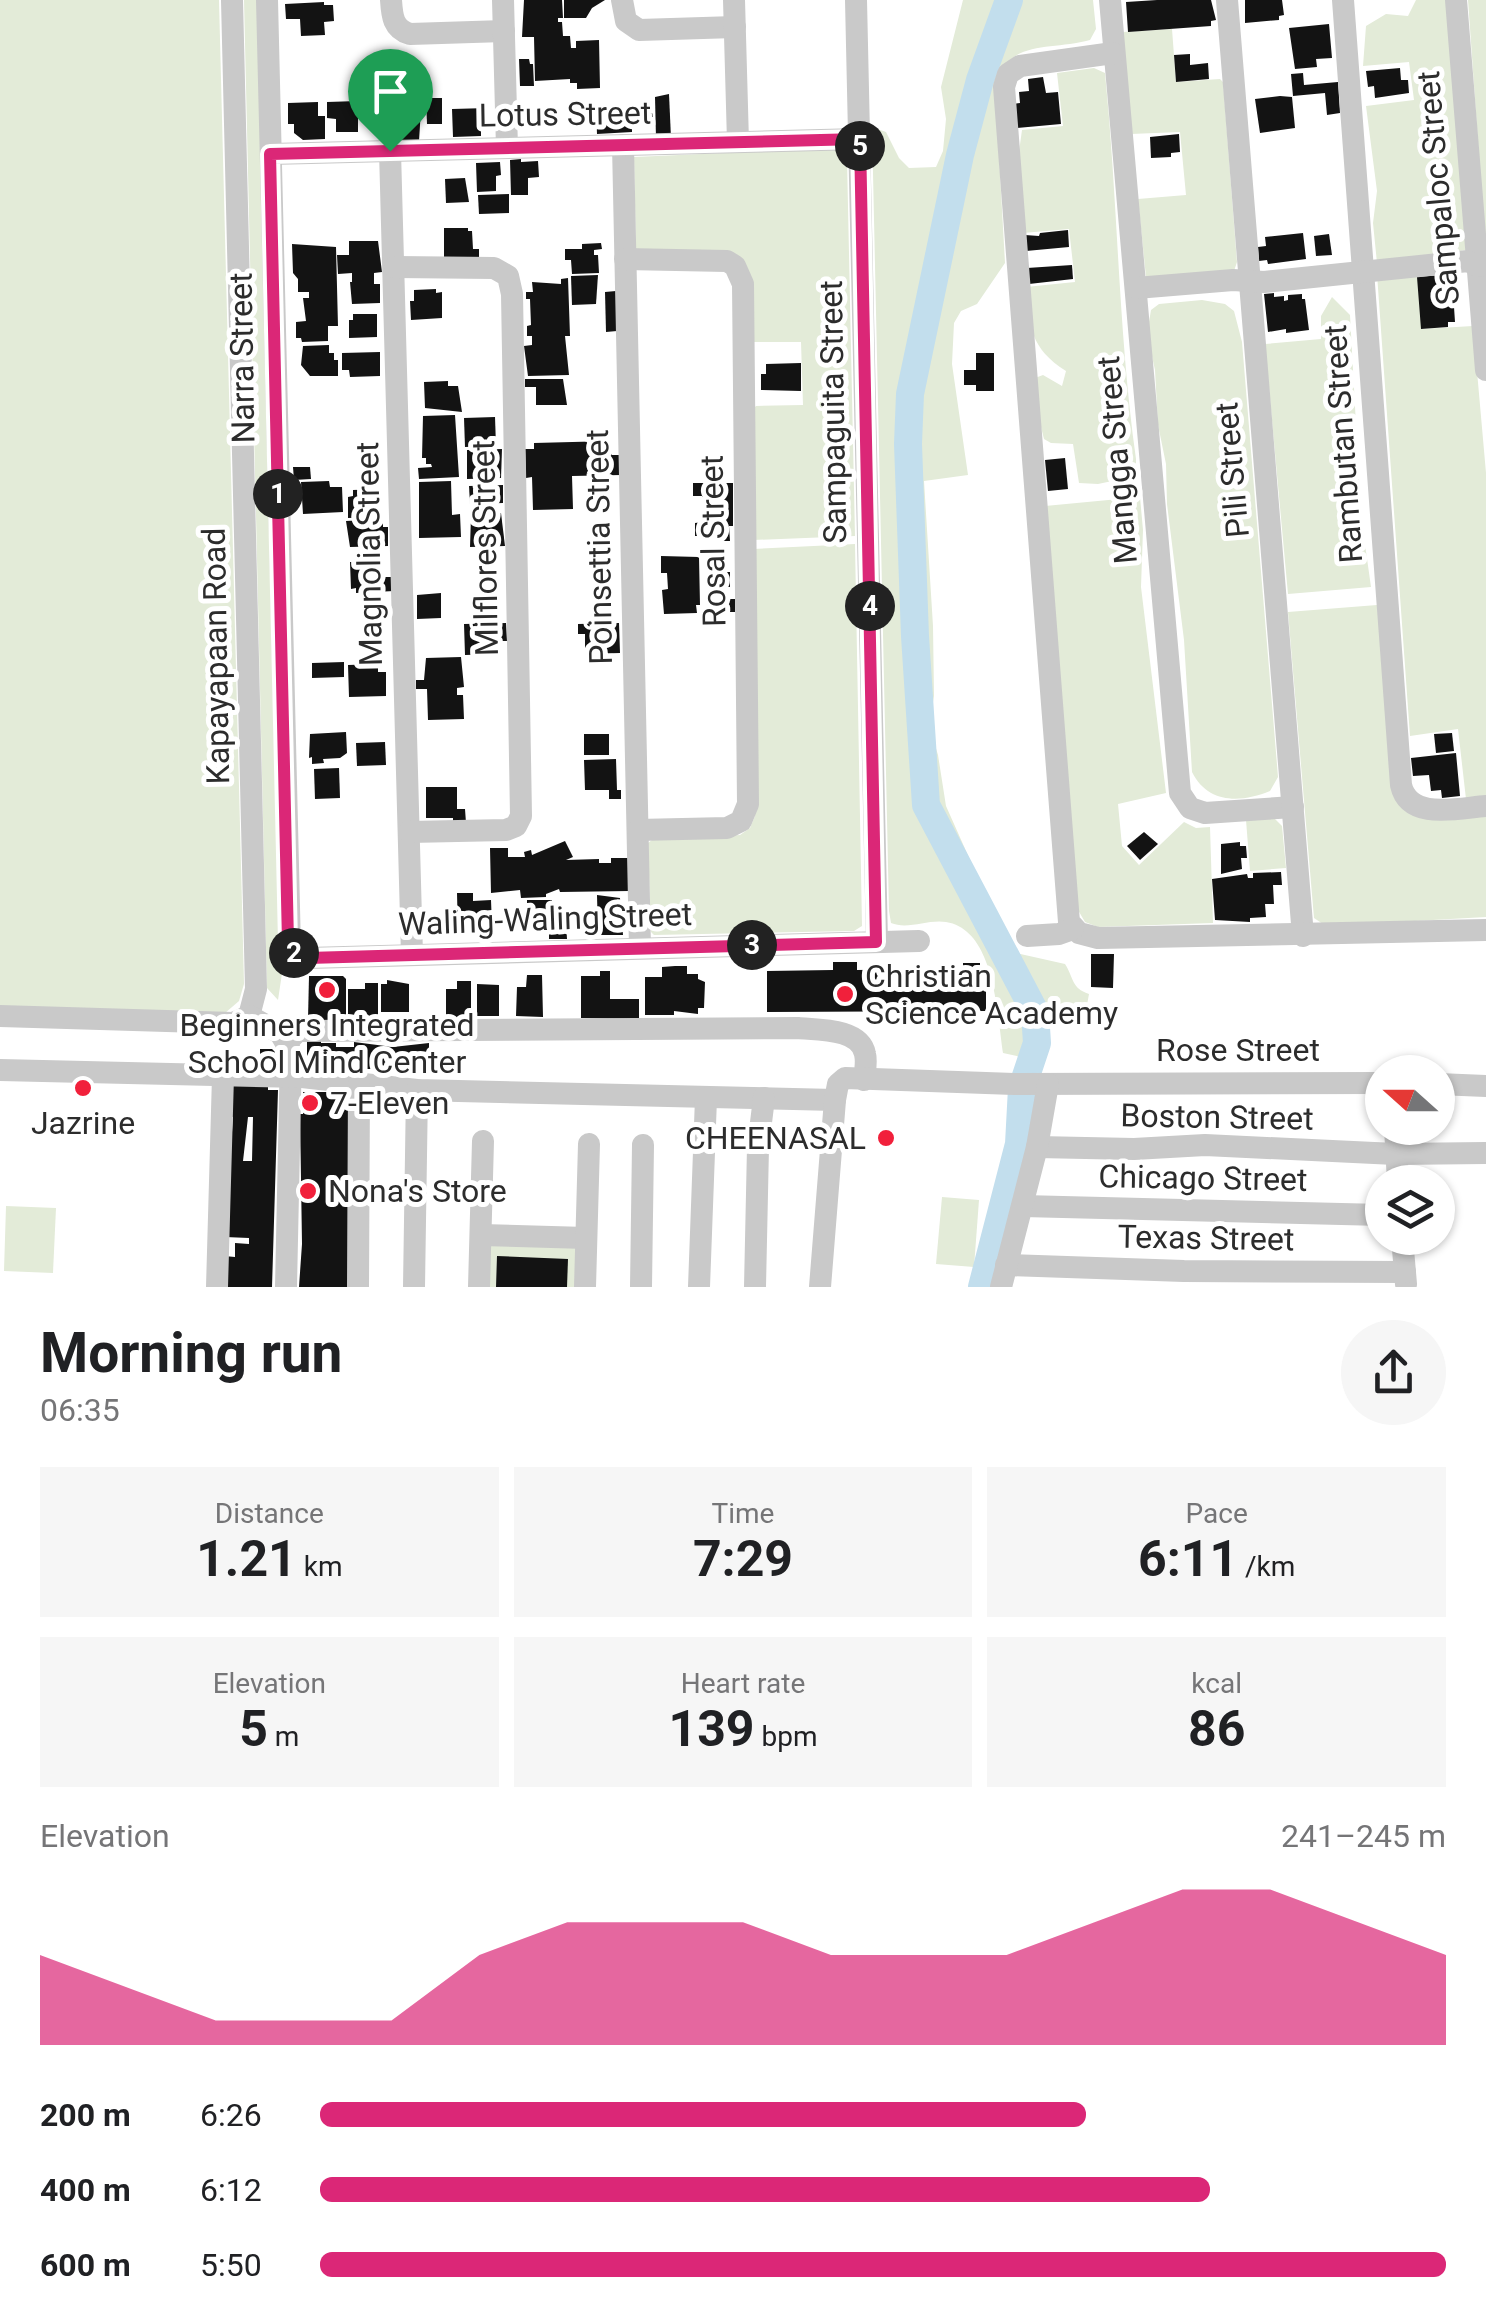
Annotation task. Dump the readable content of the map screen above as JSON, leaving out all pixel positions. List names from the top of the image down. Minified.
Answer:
{"streets":{"street":["Lotus Street","Sampaloc Street","Narra Street","Sampaguita Street","Rambutan Street","Mangga Street","Pili Street","Rosal Street","Poinsettia Street","Milflores Street","Magnolia Street","Kapayapaan Road","Waling-Waling Street","Rose Street","Boston Street","Chicago Street","Texas Street"]},"crossings":[["Lotus Street","Narra Street"],["Lotus Street","Sampaguita Street"],["Lotus Street","Poinsettia Street"],["Lotus Street","Magnolia Street"],["Narra Street","Waling-Waling Street"],["Sampaguita Street","Waling-Waling Street"],["Mangga Street","Pili Street"],["Rosal Street","Poinsettia Street"],["Poinsettia Street","Waling-Waling Street"],["Milflores Street","Magnolia Street"],["Magnolia Street","Waling-Waling Street"]],"places":["Beginners Integrated School Mind Center","Christian Science Academy","Jazrine","7-Eleven","CHEENASAL","Nona's Store"],"north":"left","page":{"pins":["5","1","4","3","2"],"heading":["Morning run","06:35"],"stats":[["Distance","1.21 km"],["Time","7:29"],["Pace","6:11 /km"],["Elevation","5 m"],["Heart rate","139 bpm"],["kcal","86"]],"chart":["Elevation","241–245 m"],"list":[{"name":"200 m","note":"6:26"},{"name":"400 m","note":"6:12"},{"name":"600 m","note":"5:50"}]}}
